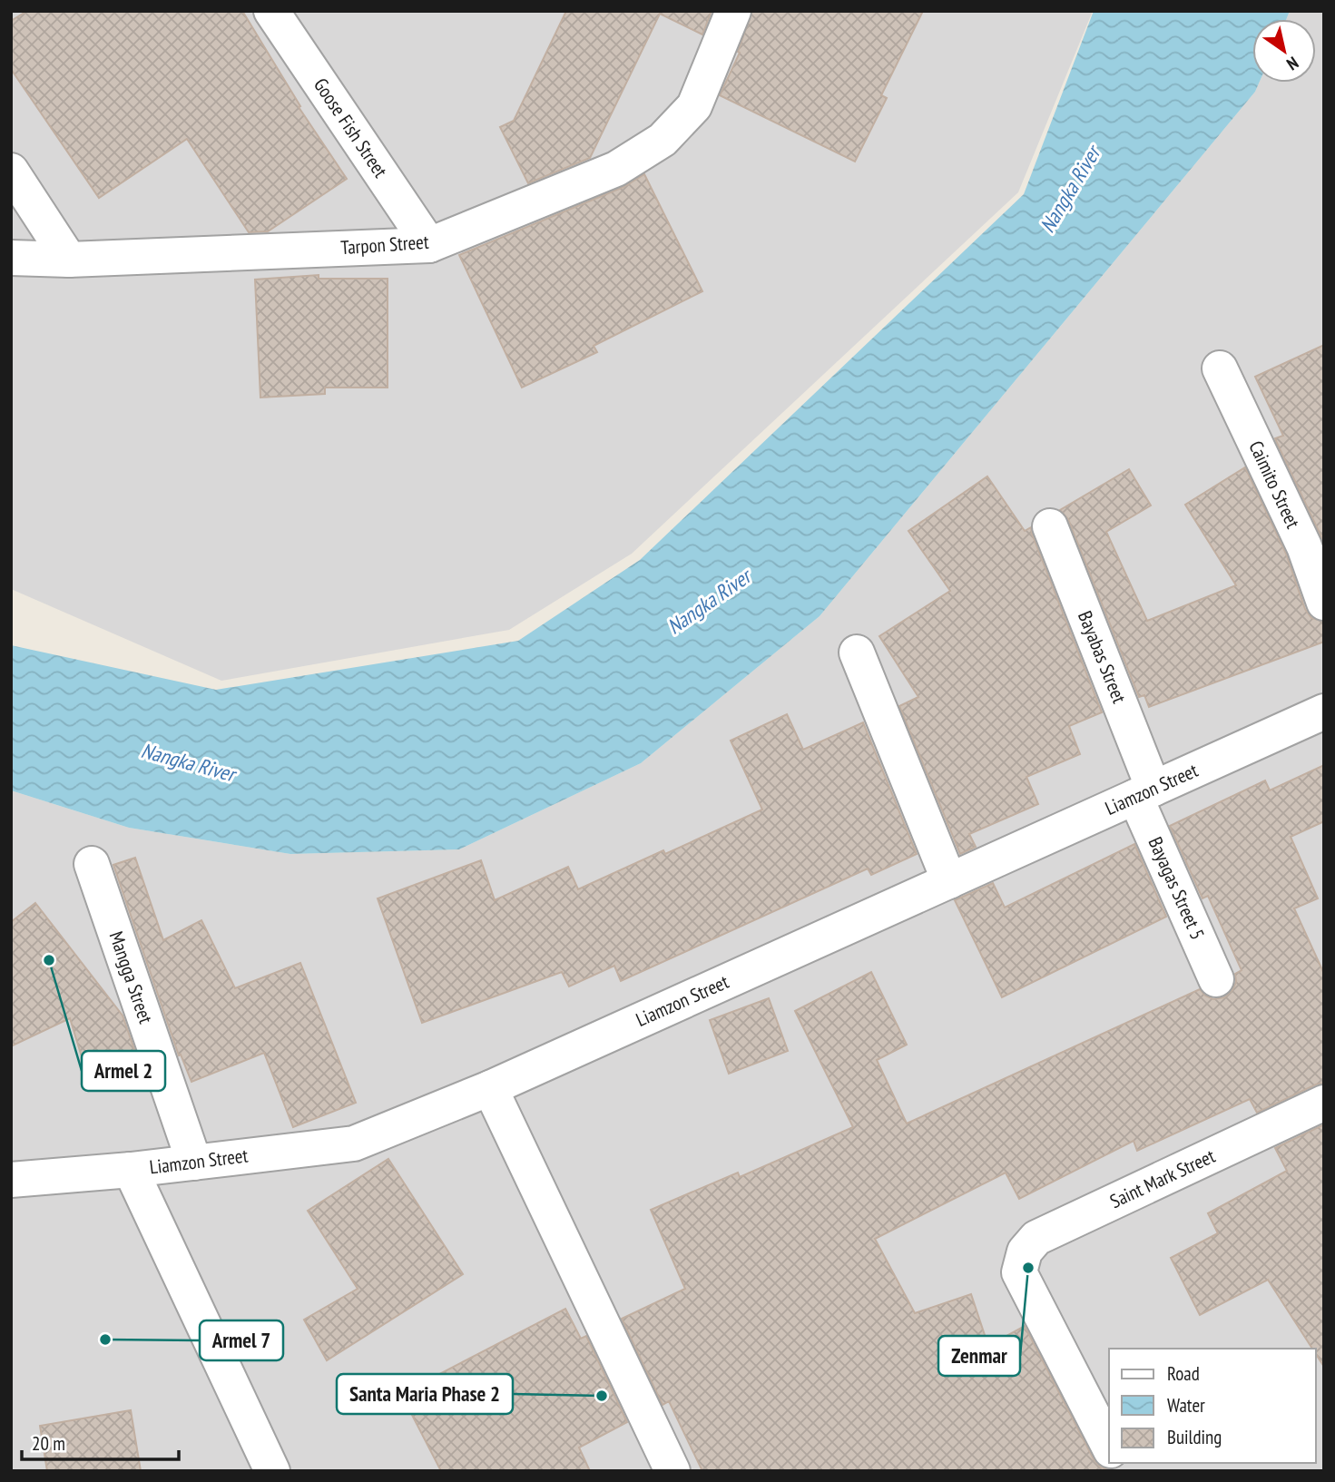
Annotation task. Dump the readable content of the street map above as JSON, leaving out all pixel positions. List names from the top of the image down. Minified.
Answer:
{"streets":{"street":["Goose Fish Street","Tarpon Street","Caimito Street","Bayabas Street","Liamzon Street","Bayagas Street 5","Mangga Street","Saint Mark Street"]},"crossings":[["Goose Fish Street","Tarpon Street"],["Bayabas Street","Liamzon Street"],["Bayabas Street","Bayagas Street 5"],["Liamzon Street","Bayagas Street 5"],["Liamzon Street","Mangga Street"]],"water":["Nangka River"],"places":["Armel 2","Zenmar","Armel 7","Santa Maria Phase 2"],"legend":["Road","Water","Building"],"scale_bar":"20 m","north":"bottom right"}
